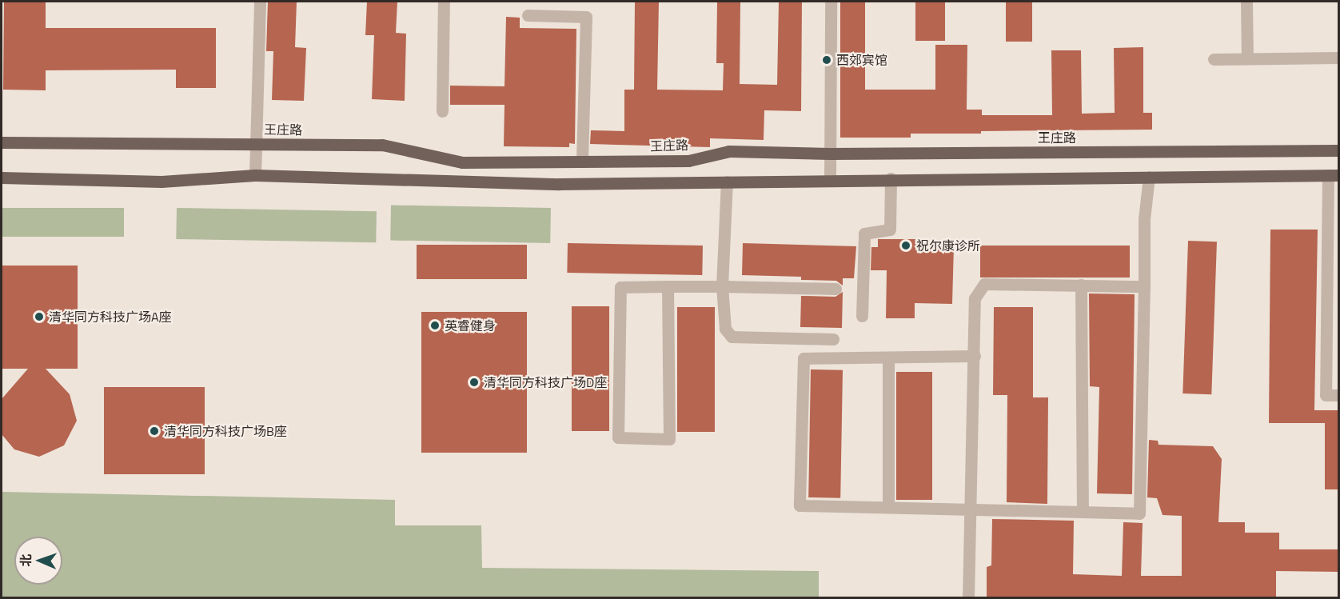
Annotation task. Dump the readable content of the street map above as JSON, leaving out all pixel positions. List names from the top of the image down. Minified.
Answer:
{"streets":{"main road":["王庄路"]},"places":["西郊宾馆","祝尔康诊所","清华同方科技广场A座","英睿健身","清华同方科技广场D座","清华同方科技广场B座"],"north":"left"}
